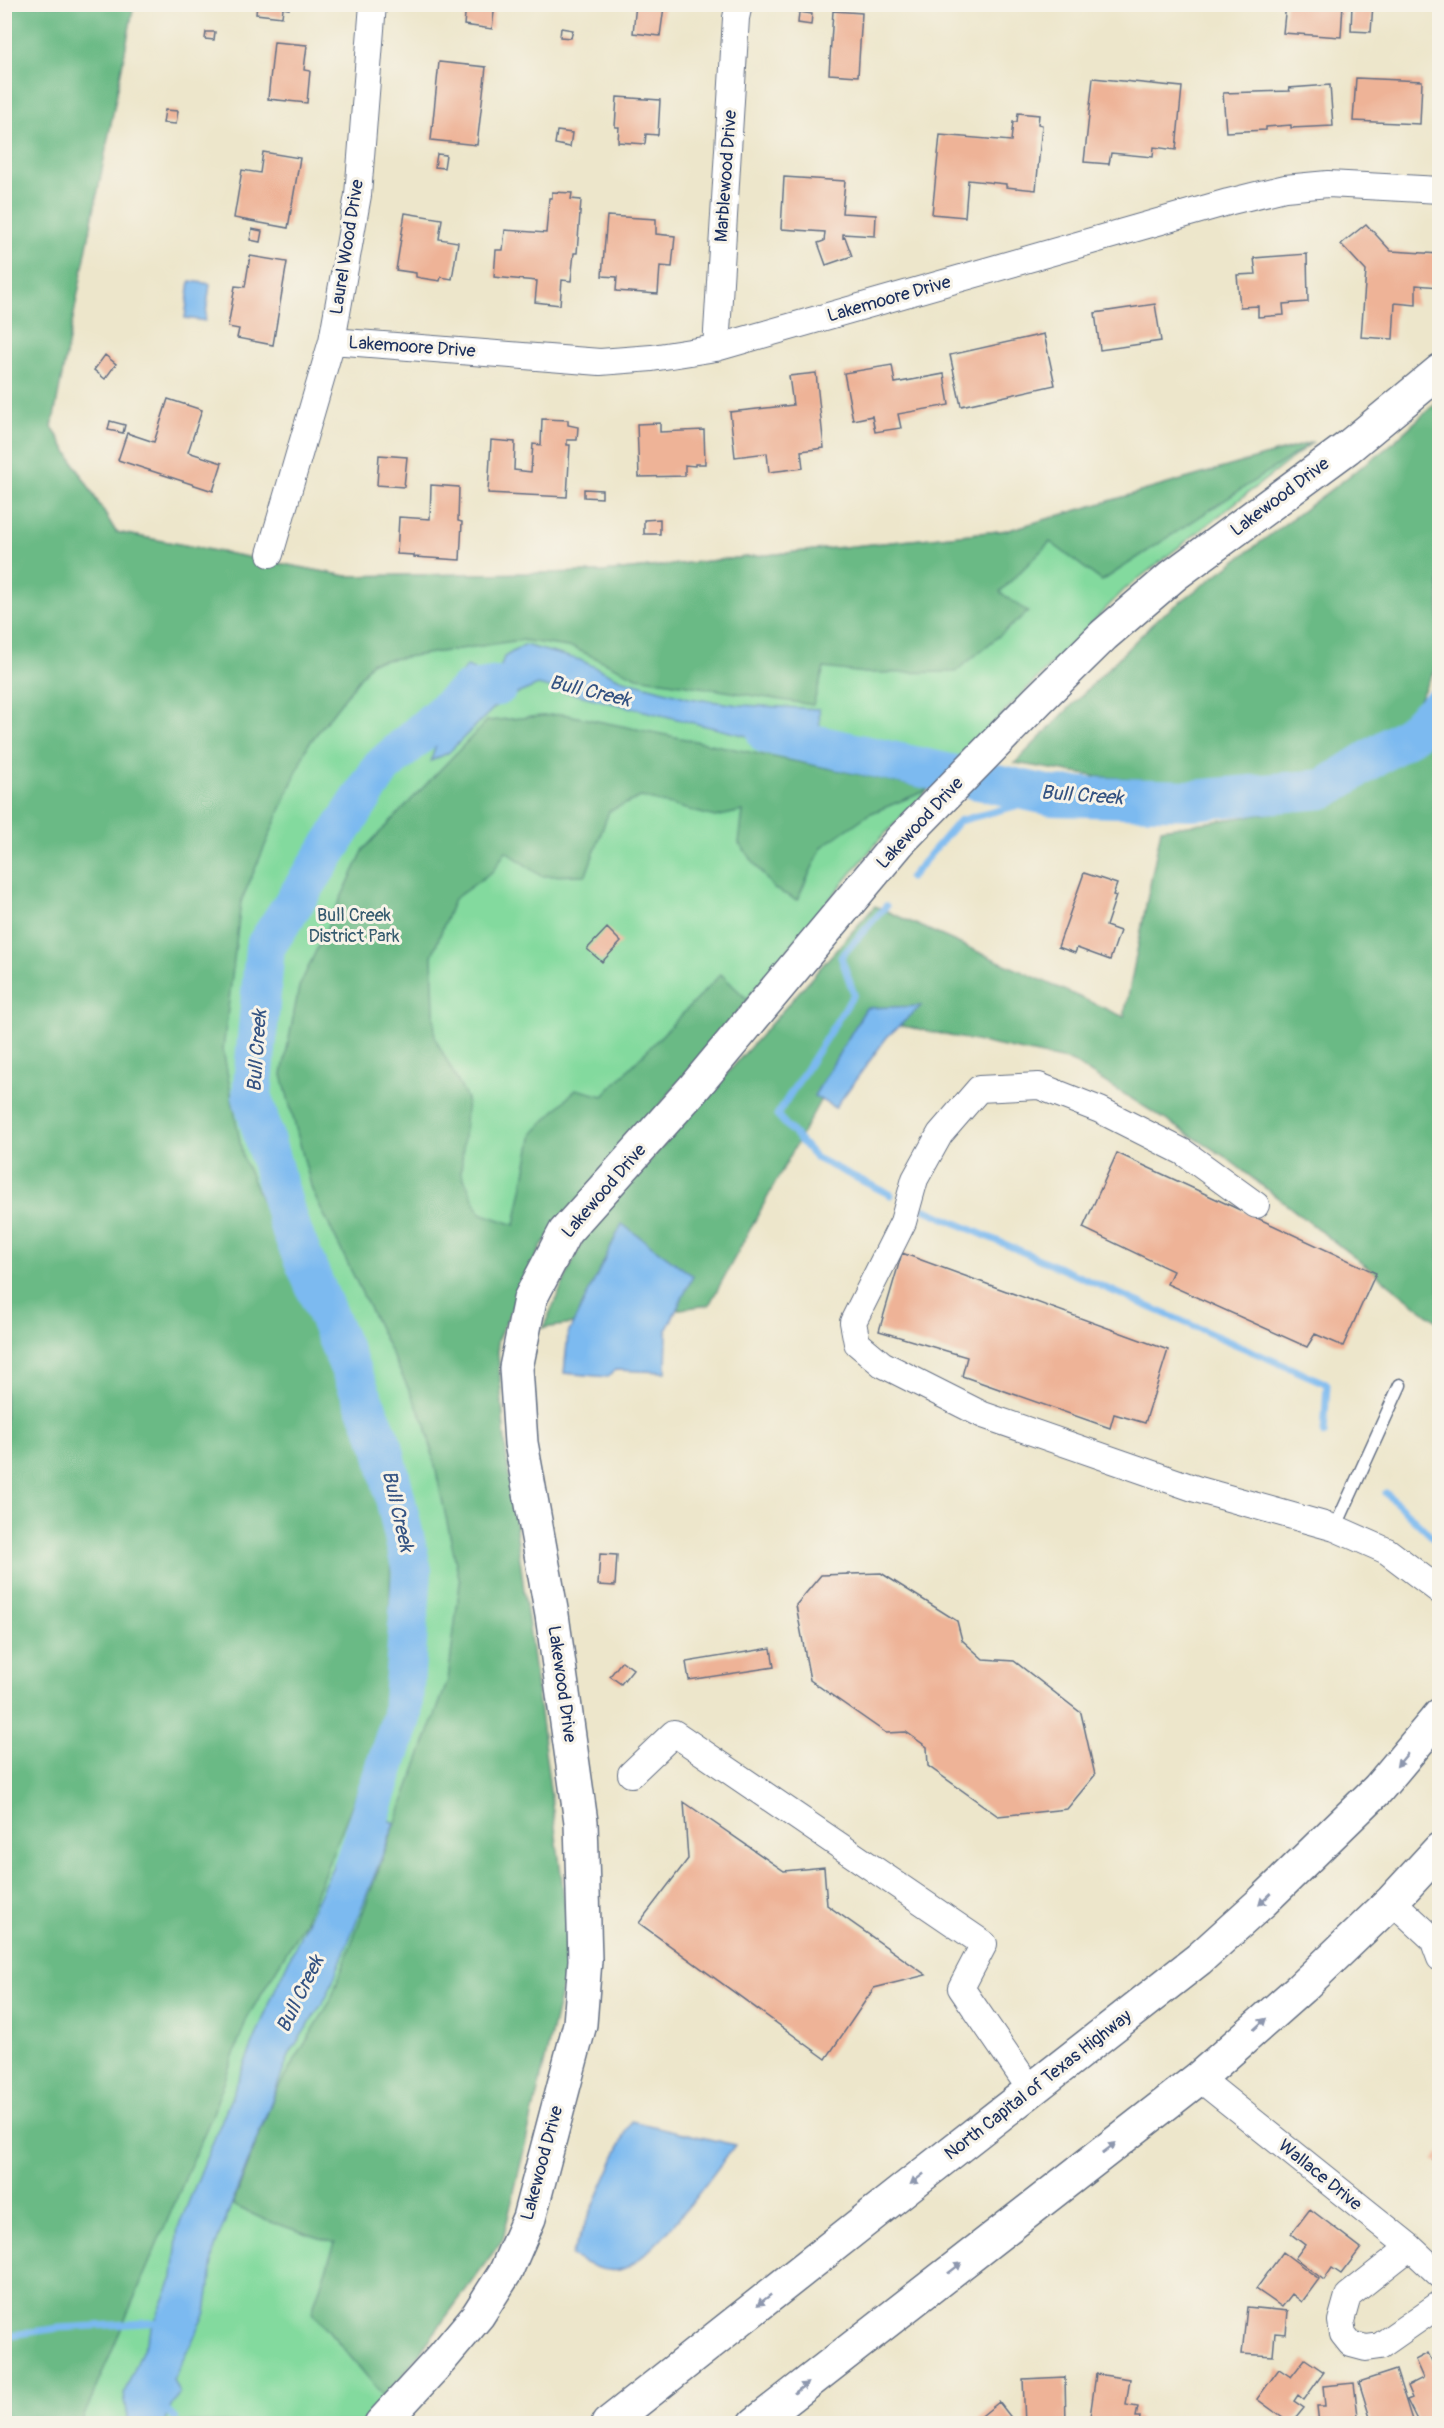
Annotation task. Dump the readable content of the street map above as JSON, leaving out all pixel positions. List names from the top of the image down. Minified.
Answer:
{"streets":{"main road":["Lakewood Drive","North Capital of Texas Highway"],"street":["Marblewood Drive","Laurel Wood Drive","Lakemoore Drive","Wallace Drive"]},"crossings":[["Marblewood Drive","Lakemoore Drive"],["Laurel Wood Drive","Lakemoore Drive"]],"water":["Bull Creek"],"parks":["Bull Creek District Park"]}
